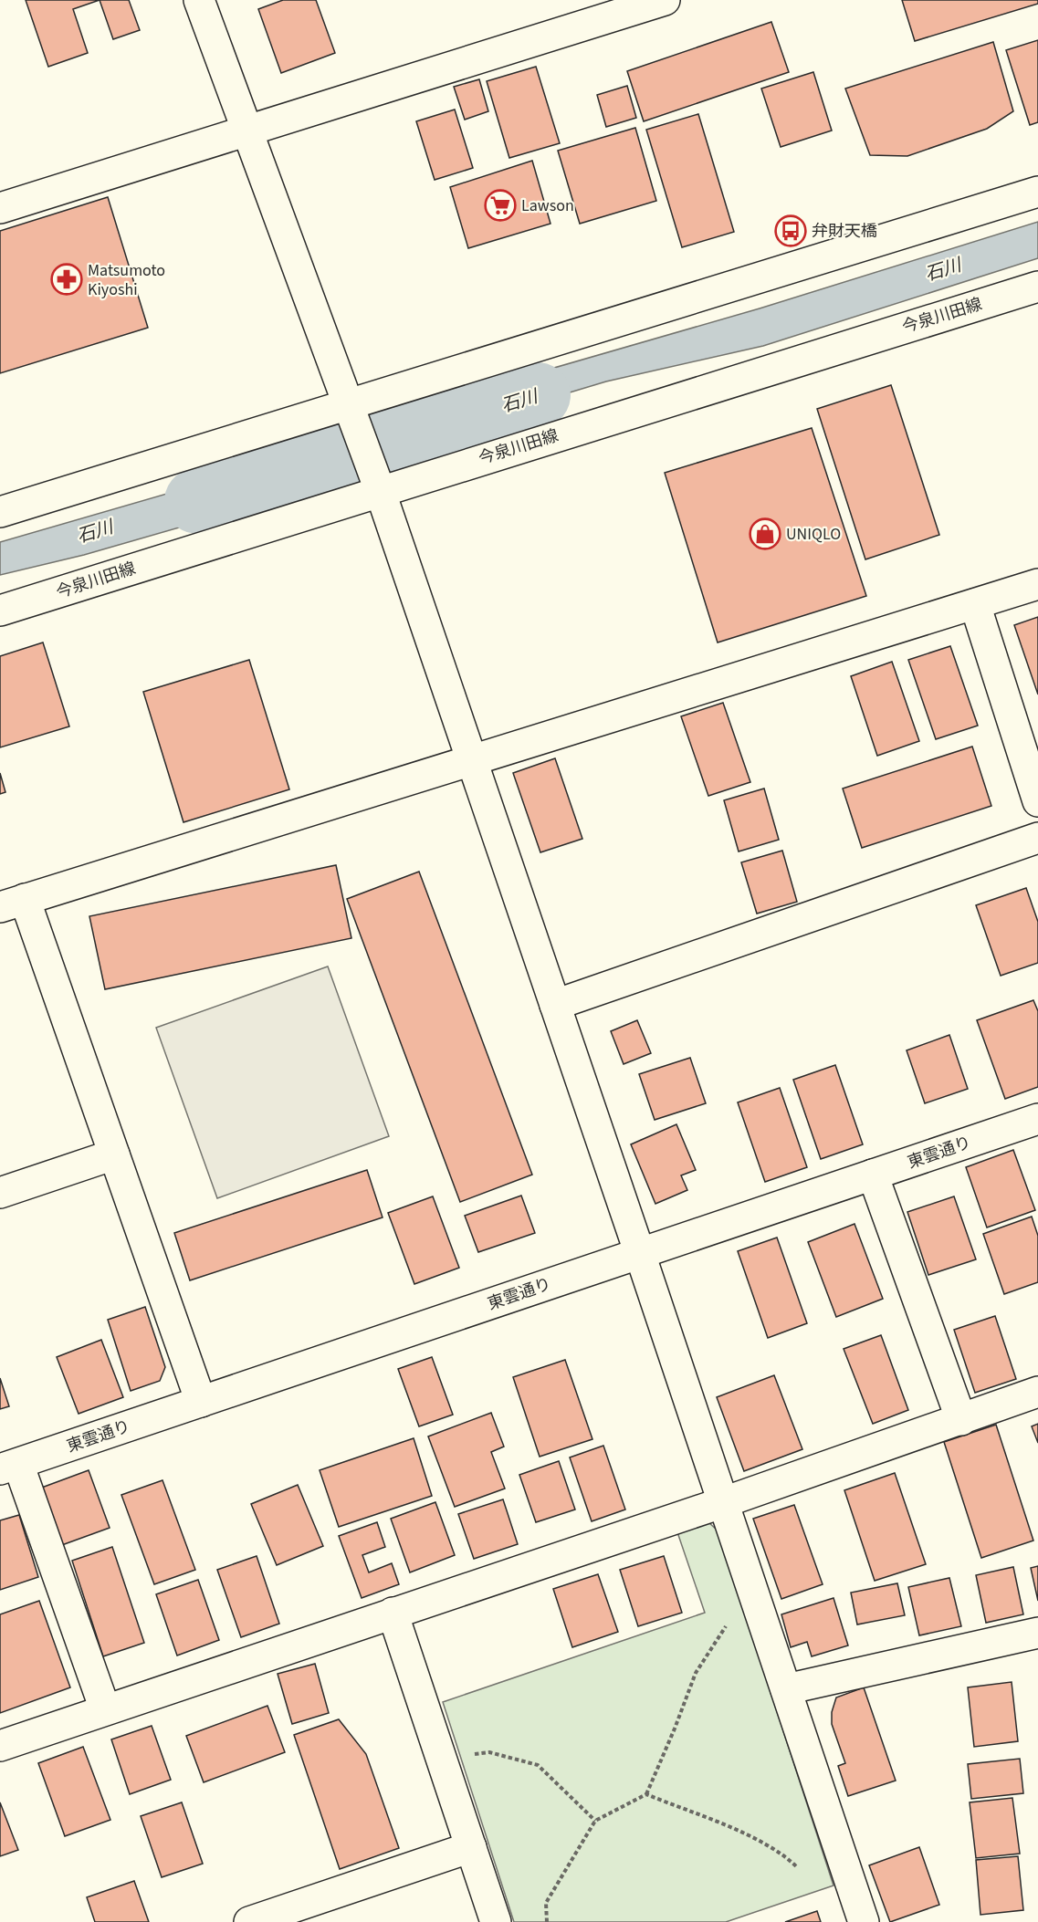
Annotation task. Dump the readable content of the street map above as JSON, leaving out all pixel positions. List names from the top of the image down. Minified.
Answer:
{"streets":{"street":["今泉川田線","東雲通り"]},"water":["石川"],"places":{"supermarket":["Lawson"],"bus stop":["弁財天橋"],"pharmacy":["Matsumoto Kiyoshi"],"shop":["UNIQLO"]}}
